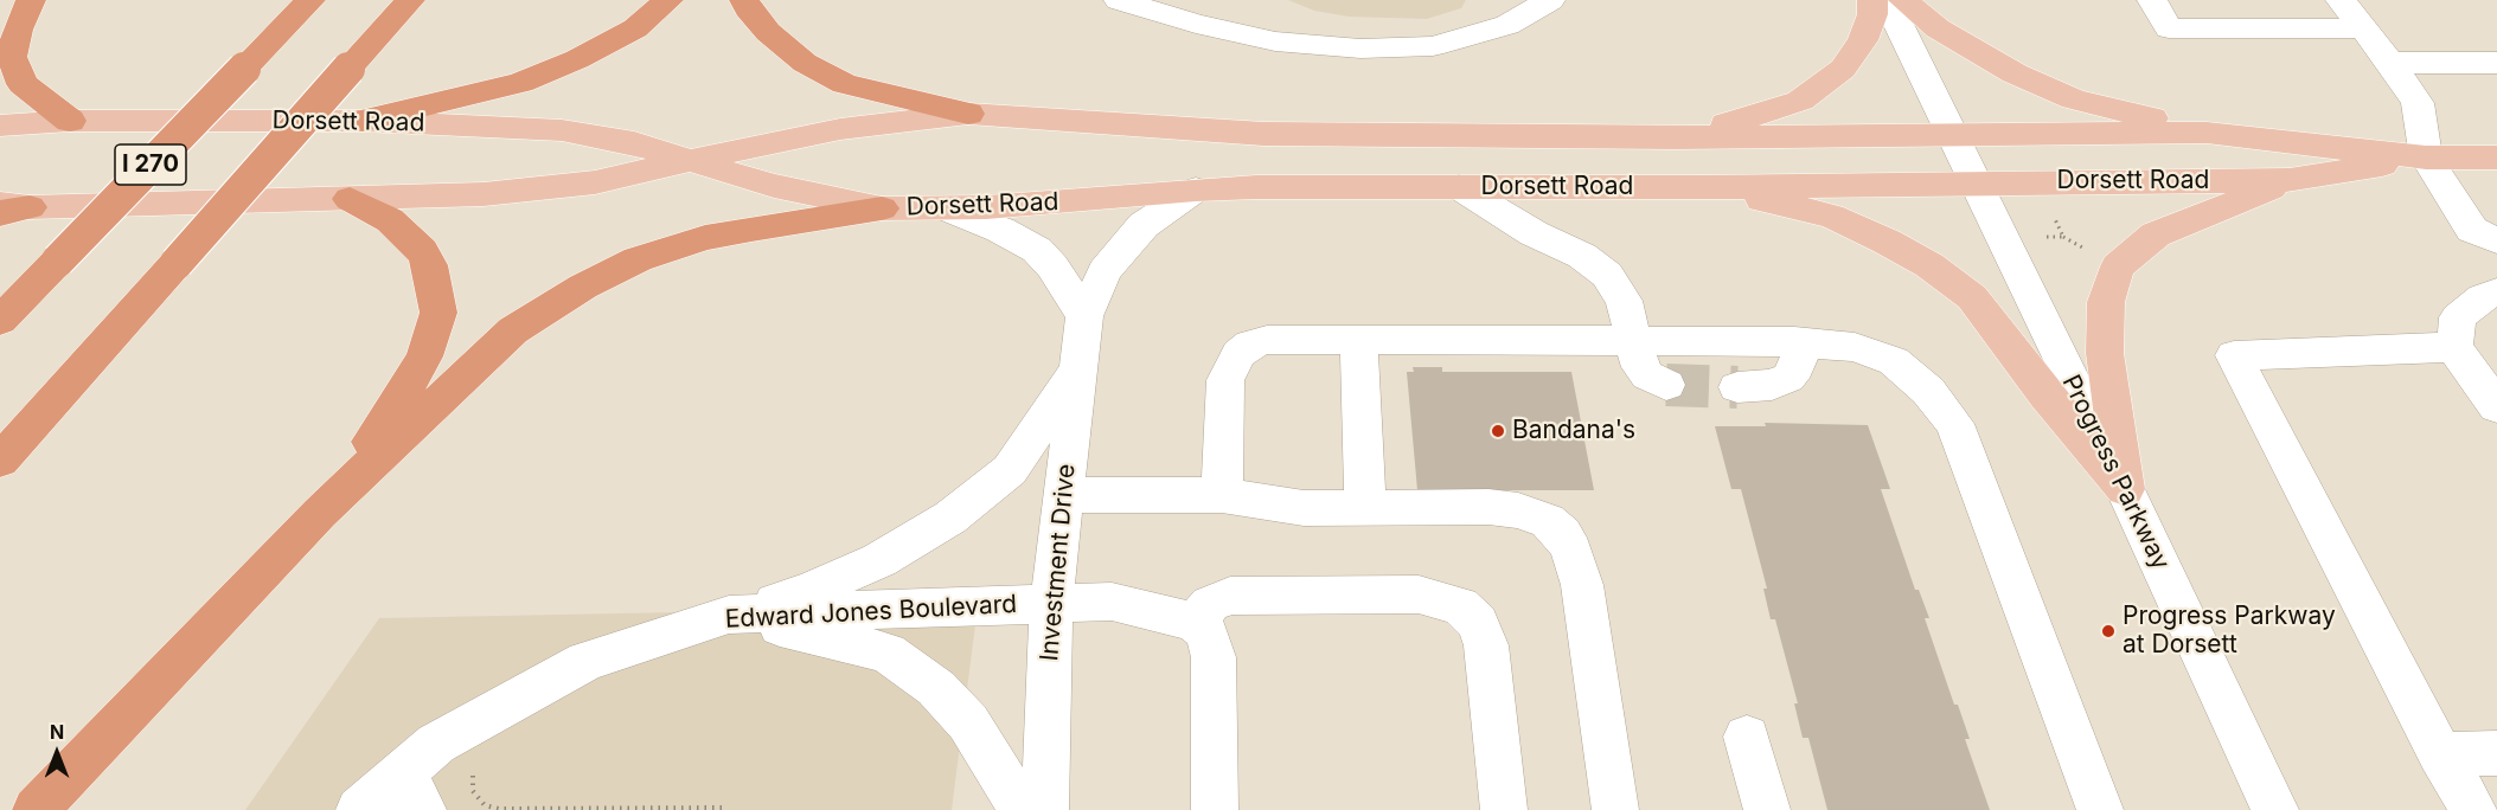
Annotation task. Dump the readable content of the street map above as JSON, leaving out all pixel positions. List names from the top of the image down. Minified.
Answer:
{"streets":{"highway":["I 270"],"main road":["Dorsett Road"],"street":["Progress Parkway","Investment Drive","Edward Jones Boulevard"]},"crossings":[["Dorsett Road","Progress Parkway"],["Dorsett Road","Investment Drive"],["Investment Drive","Edward Jones Boulevard"]],"places":["Bandana's","Progress Parkway at Dorsett"],"north":"top"}
